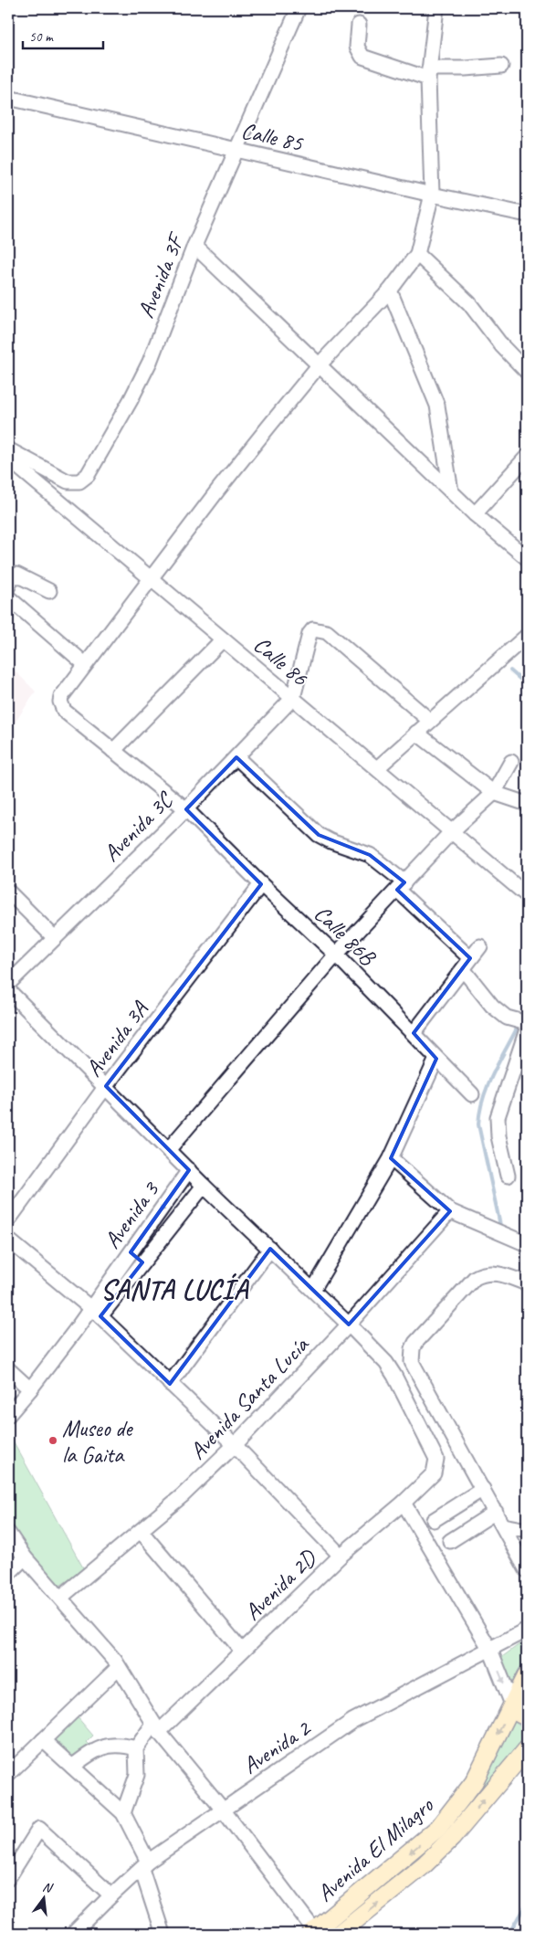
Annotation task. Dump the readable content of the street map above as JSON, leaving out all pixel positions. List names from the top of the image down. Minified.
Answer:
{"streets":{"main road":["Avenida El Milagro"],"street":["Calle 85","Avenida 3F","Calle 86","Avenida 3C","Calle 86B","Avenida 3A","Avenida 3","Avenida Santa Lucía","Avenida 2D","Avenida 2"]},"crossings":[["Calle 85","Avenida 3F"],["Calle 86","Avenida 3C"],["Calle 86","Calle 86B"],["Avenida 3C","Calle 86B"],["Calle 86B","Avenida 3A"],["Avenida Santa Lucía","Avenida 2D"]],"districts":["SANTA LUCÍA"],"places":["Museo de la Gaita"],"scale_bar":"50 m","north":"top"}
